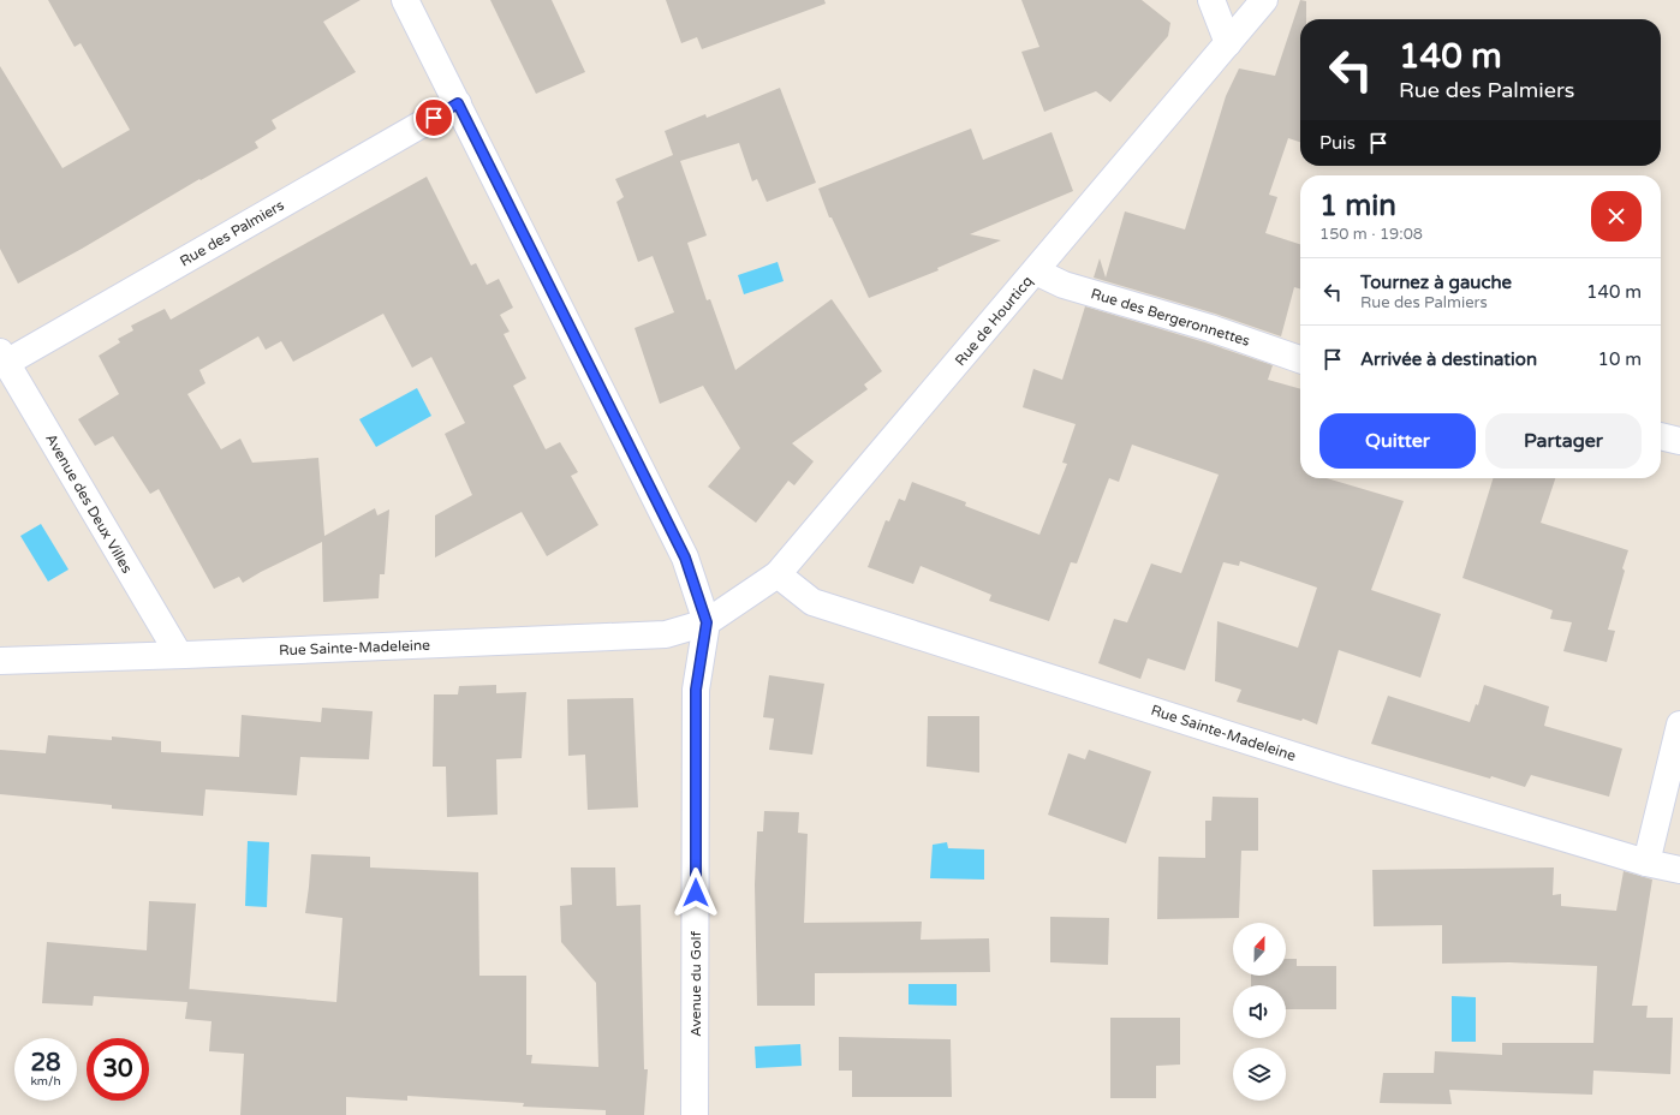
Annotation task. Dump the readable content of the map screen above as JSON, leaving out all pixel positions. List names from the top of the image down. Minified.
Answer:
{"streets":{"street":["Rue des Palmiers","Rue des Bergeronnettes","Rue de Hourticq","Avenue des Deux Villes","Rue Sainte-Madeleine","Avenue du Golf"]},"crossings":[["Rue des Palmiers","Avenue des Deux Villes"],["Rue des Palmiers","Avenue du Golf"],["Rue des Bergeronnettes","Rue de Hourticq"],["Rue de Hourticq","Rue Sainte-Madeleine"],["Rue de Hourticq","Avenue du Golf"],["Avenue des Deux Villes","Rue Sainte-Madeleine"],["Rue Sainte-Madeleine","Avenue du Golf"]],"north":"top","page":{"turn":["140 m","Rue des Palmiers"],"then":"Puis","heading":["1 min","150 m · 19:08"],"list":[{"name":"Tournez à gauche","note":"Rue des Palmiers","value":"140 m"},{"name":"Arrivée à destination","value":"10 m"}],"buttons":["Quitter","Partager"],"speed":"28 km/h","limit":"30"}}
